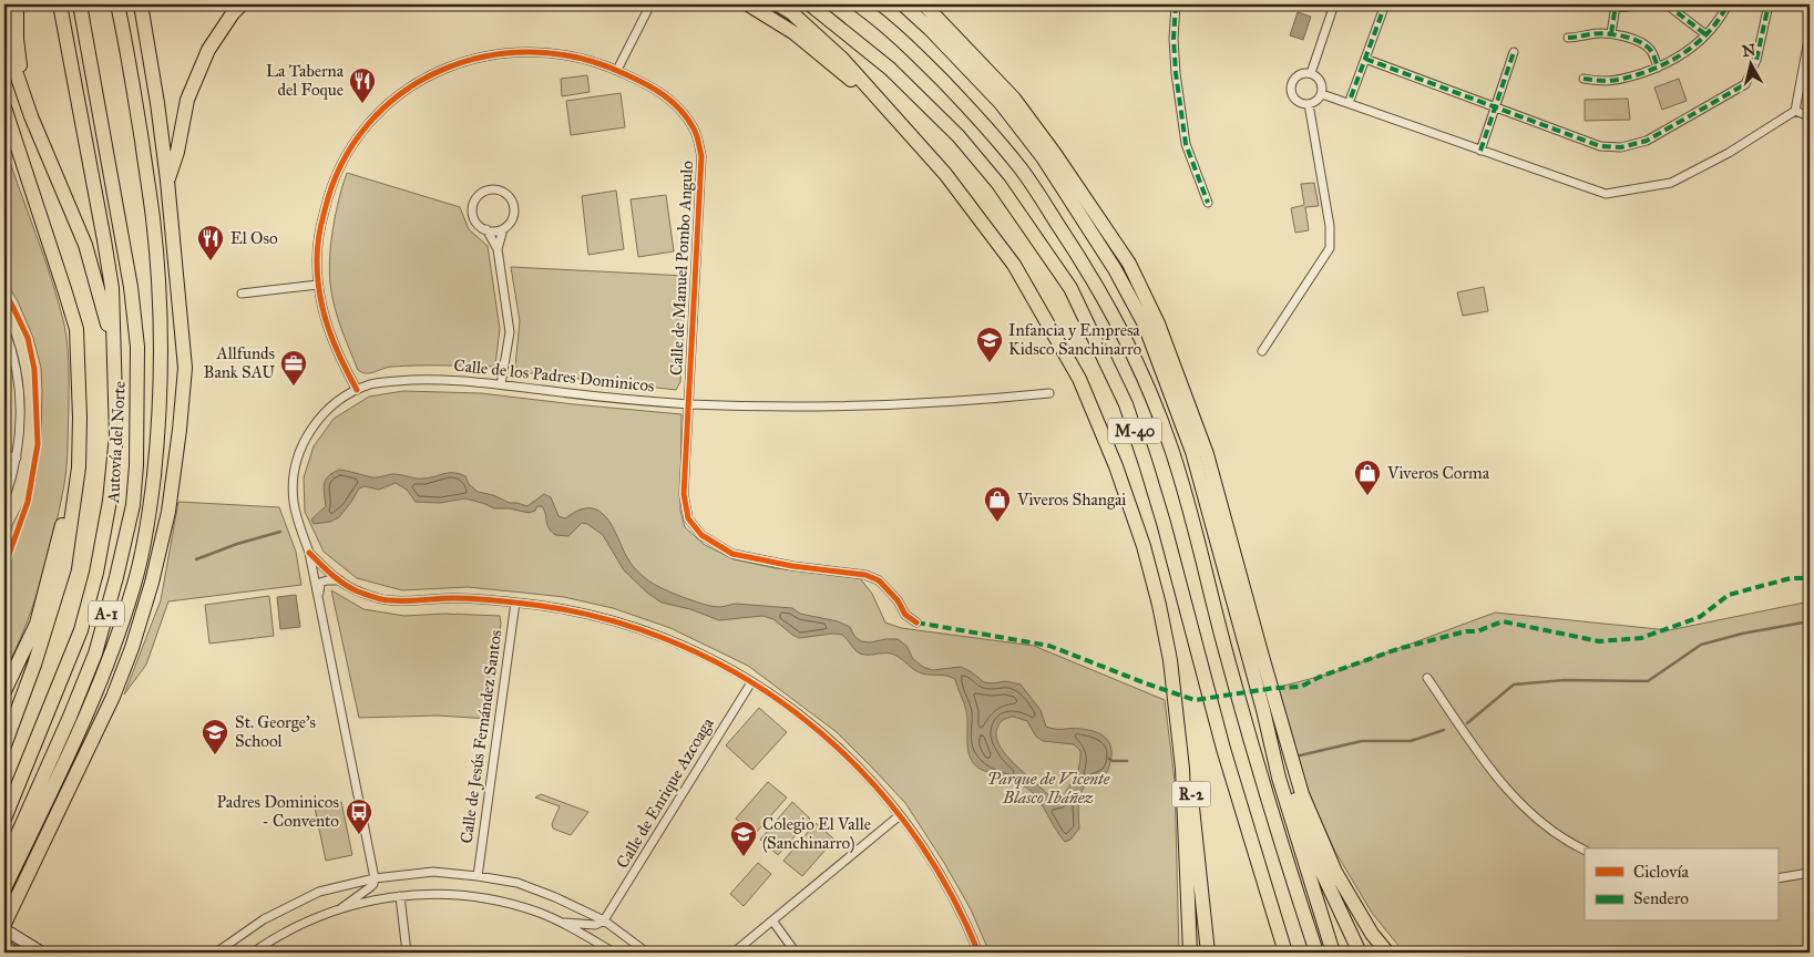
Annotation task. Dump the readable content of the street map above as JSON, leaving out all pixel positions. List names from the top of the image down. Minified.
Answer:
{"streets":{"highway":["M-40","Autovía del Norte","A-1","R-2"],"street":["Calle de Manuel Pombo Angulo","Calle de los Padres Dominicos","Calle de Jesús Fernández Santos","Calle de Enrique Azcoaga"]},"crossings":[["Calle de Manuel Pombo Angulo","Calle de los Padres Dominicos"]],"parks":["Parque de Vicente Blasco Ibáñez"],"places":{"restaurant":["La Taberna del Foque","El Oso"],"school or university":["Infancia y Empresa Kidsco Sanchinarro","St. George's School","Colegio El Valle (Sanchinarro)"],"office":["Allfunds Bank SAU"],"shop":["Viveros Corma","Viveros Shangai"],"bus stop":["Padres Dominicos - Convento"]},"legend":["Ciclovía","Sendero"],"north":"top"}
